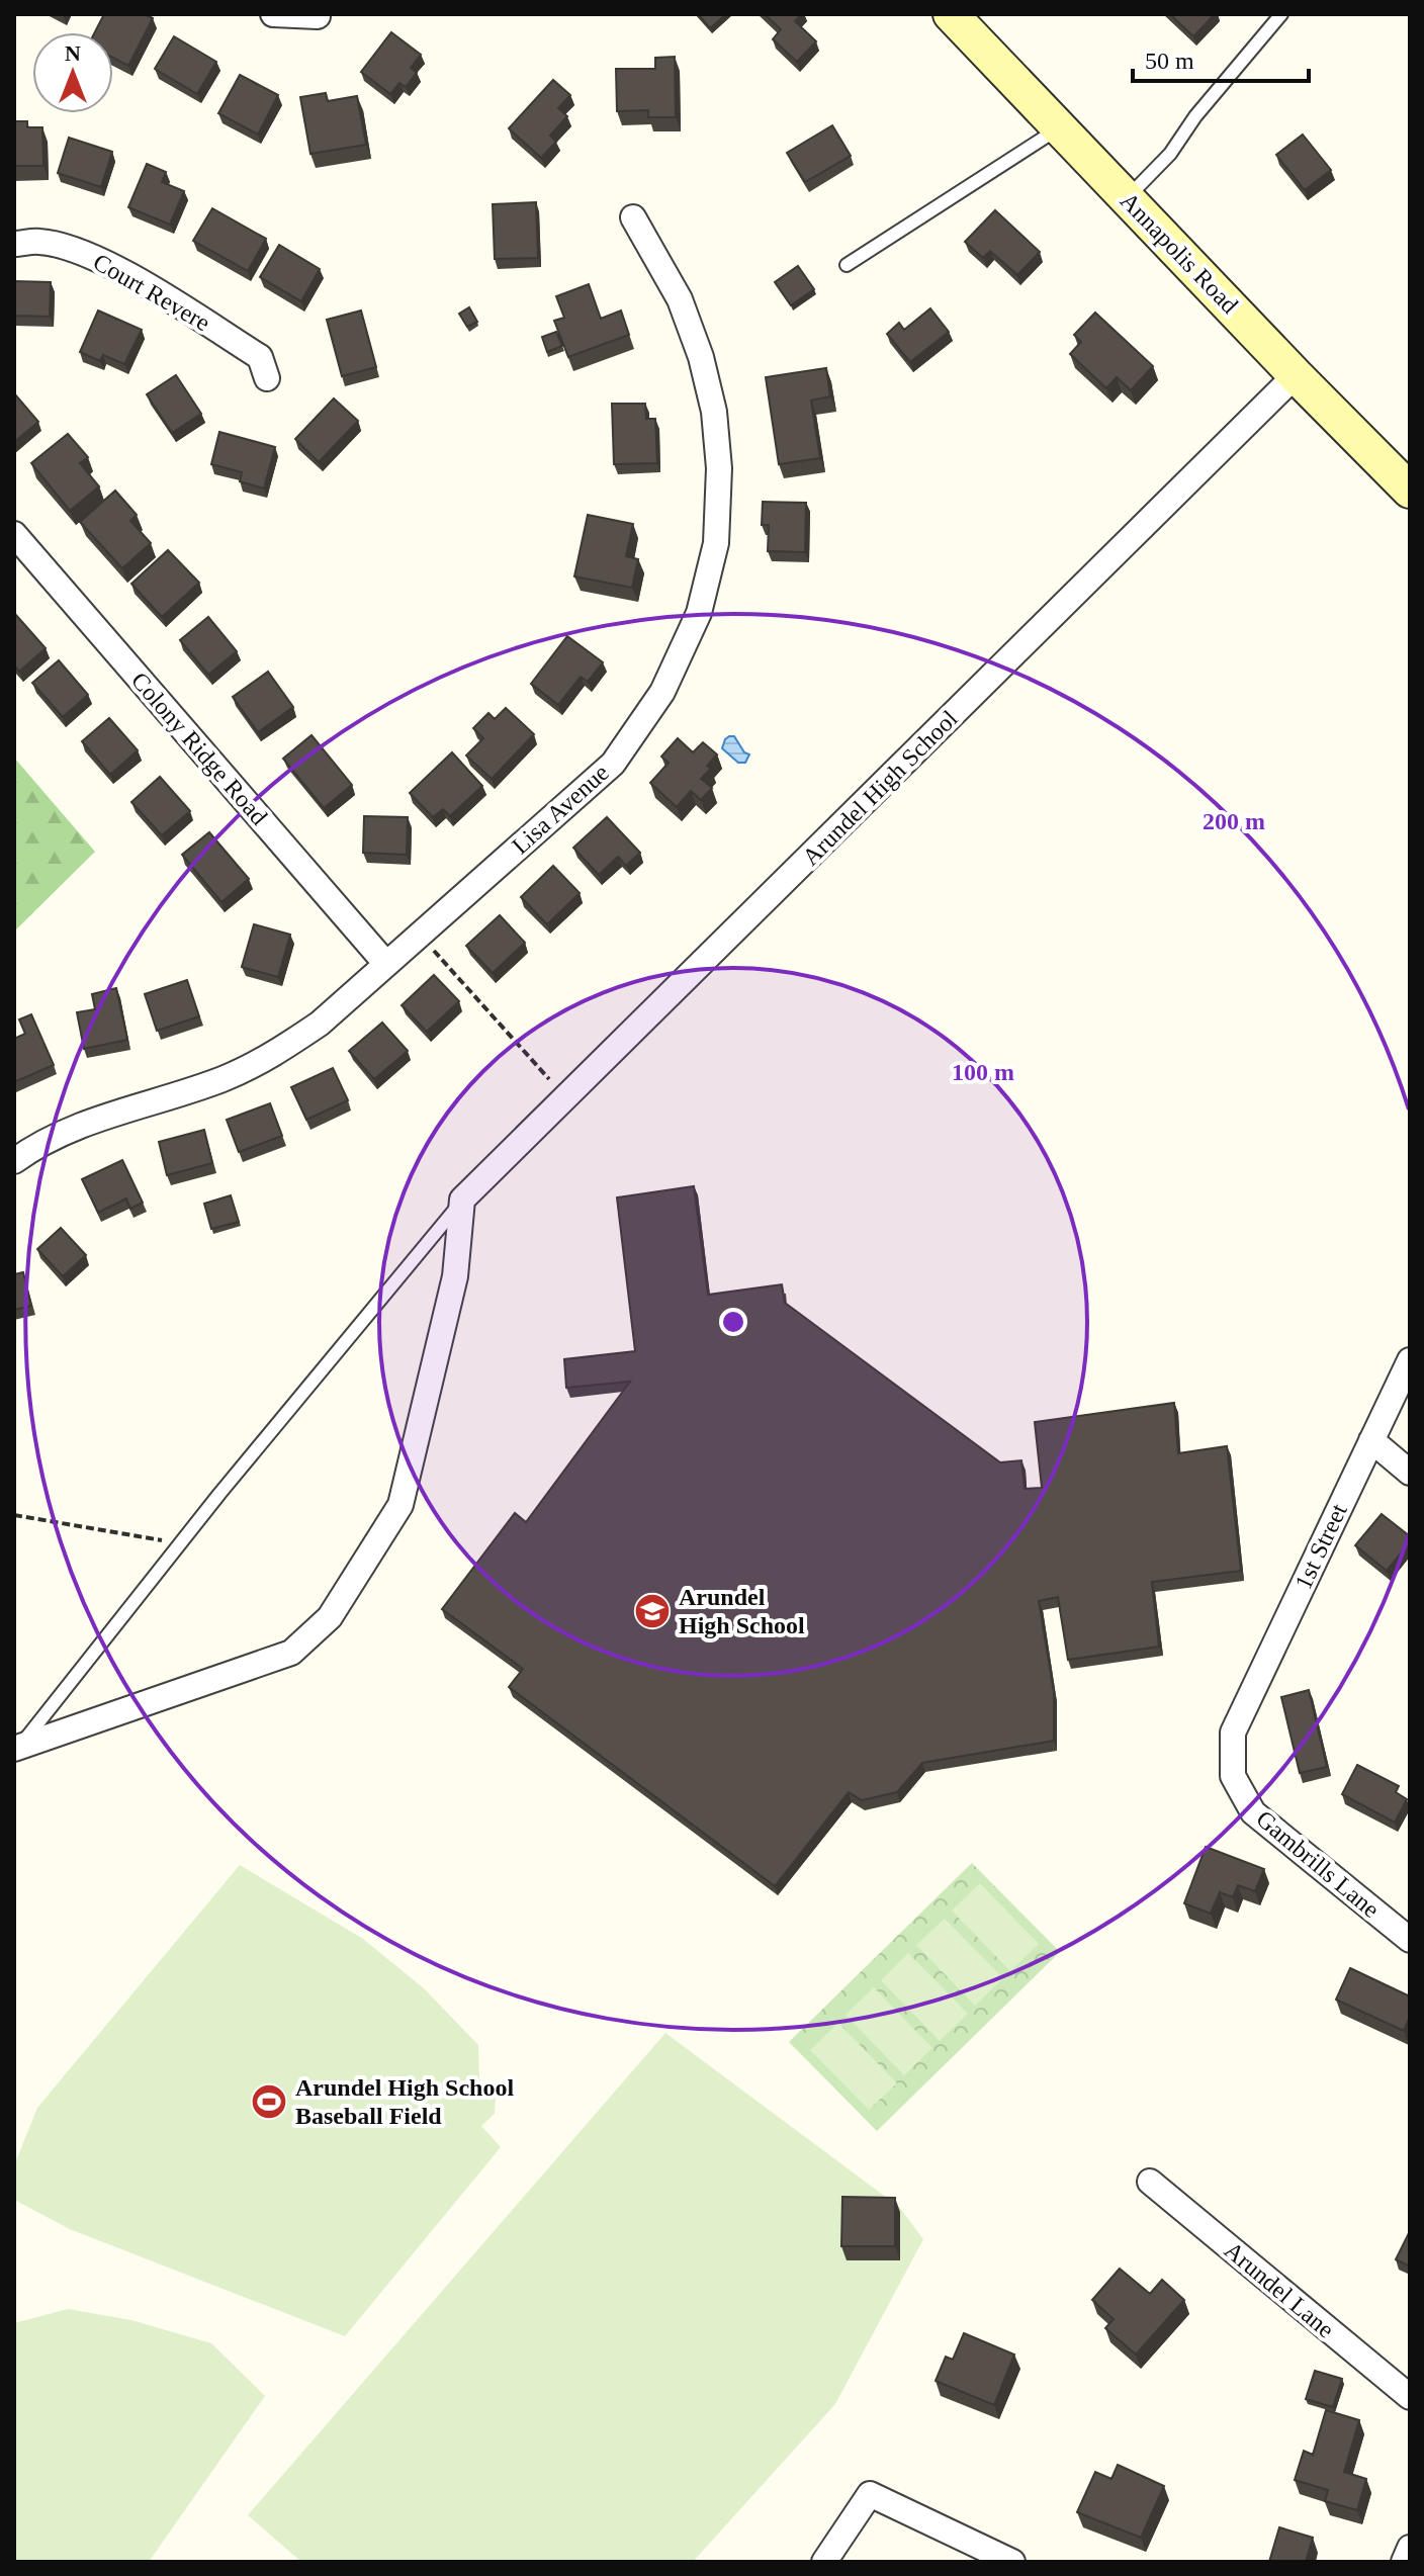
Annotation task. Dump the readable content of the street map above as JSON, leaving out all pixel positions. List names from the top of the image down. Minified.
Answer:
{"streets":{"main road":["Annapolis Road"],"street":["Court Revere","Colony Ridge Road","Arundel High School","Lisa Avenue","1st Street","Gambrills Lane","Arundel Lane"]},"crossings":[["Annapolis Road","Arundel High School"],["Colony Ridge Road","Lisa Avenue"],["1st Street","Gambrills Lane"]],"places":{"school or university":["Arundel High School"],"sports":["Arundel High School Baseball Field"]},"scale_bar":"50 m","north":"top","rings":["200 m","100 m"]}
